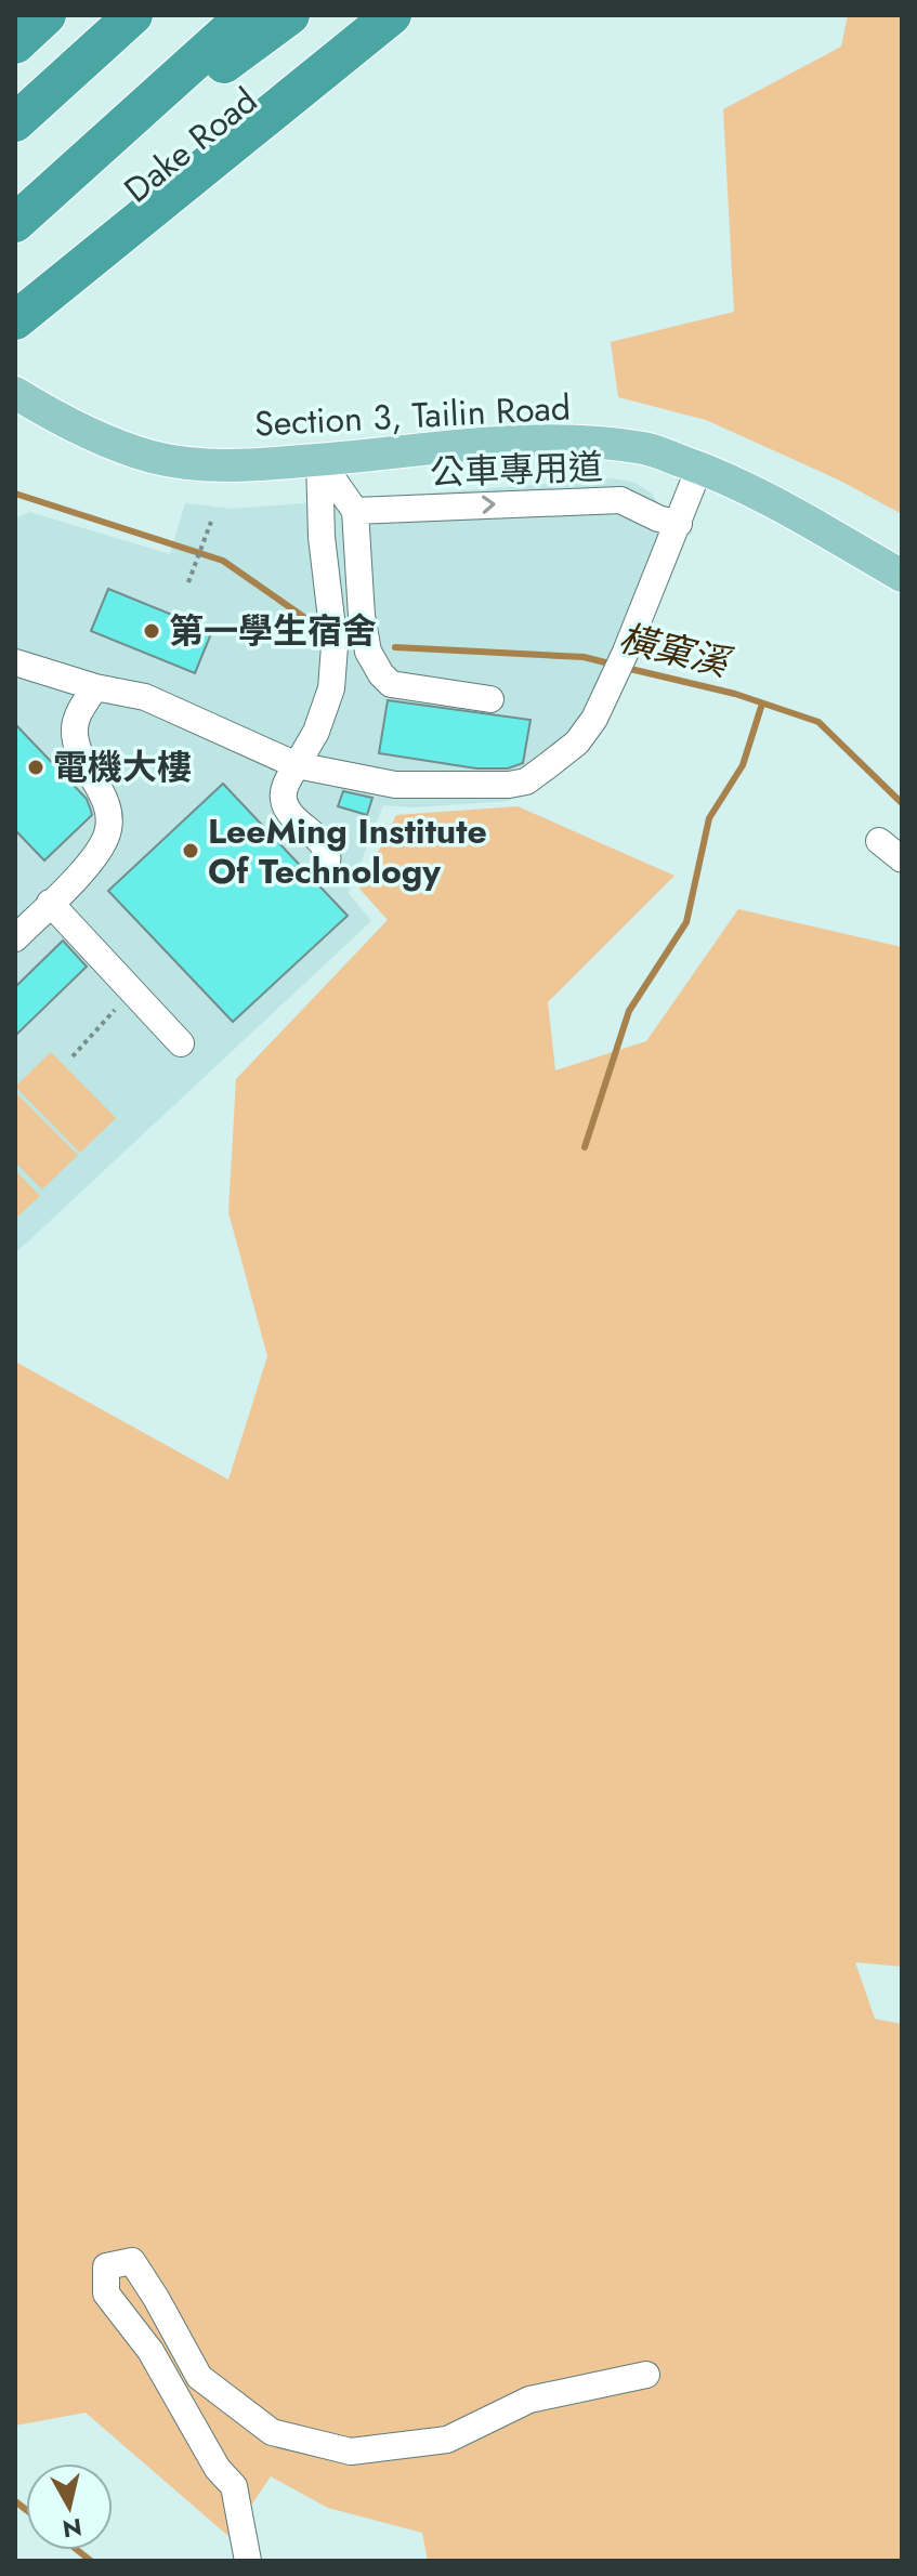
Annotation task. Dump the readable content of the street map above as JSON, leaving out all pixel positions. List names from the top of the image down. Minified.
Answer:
{"streets":{"main road":["Section 3, Tailin Road"],"street":["Dake Road","公車專用道"]},"one_way":["公車專用道"],"water":["橫窠溪"],"places":["第一學生宿舍","電機大樓","LeeMing Institute Of Technology"],"north":"bottom"}
